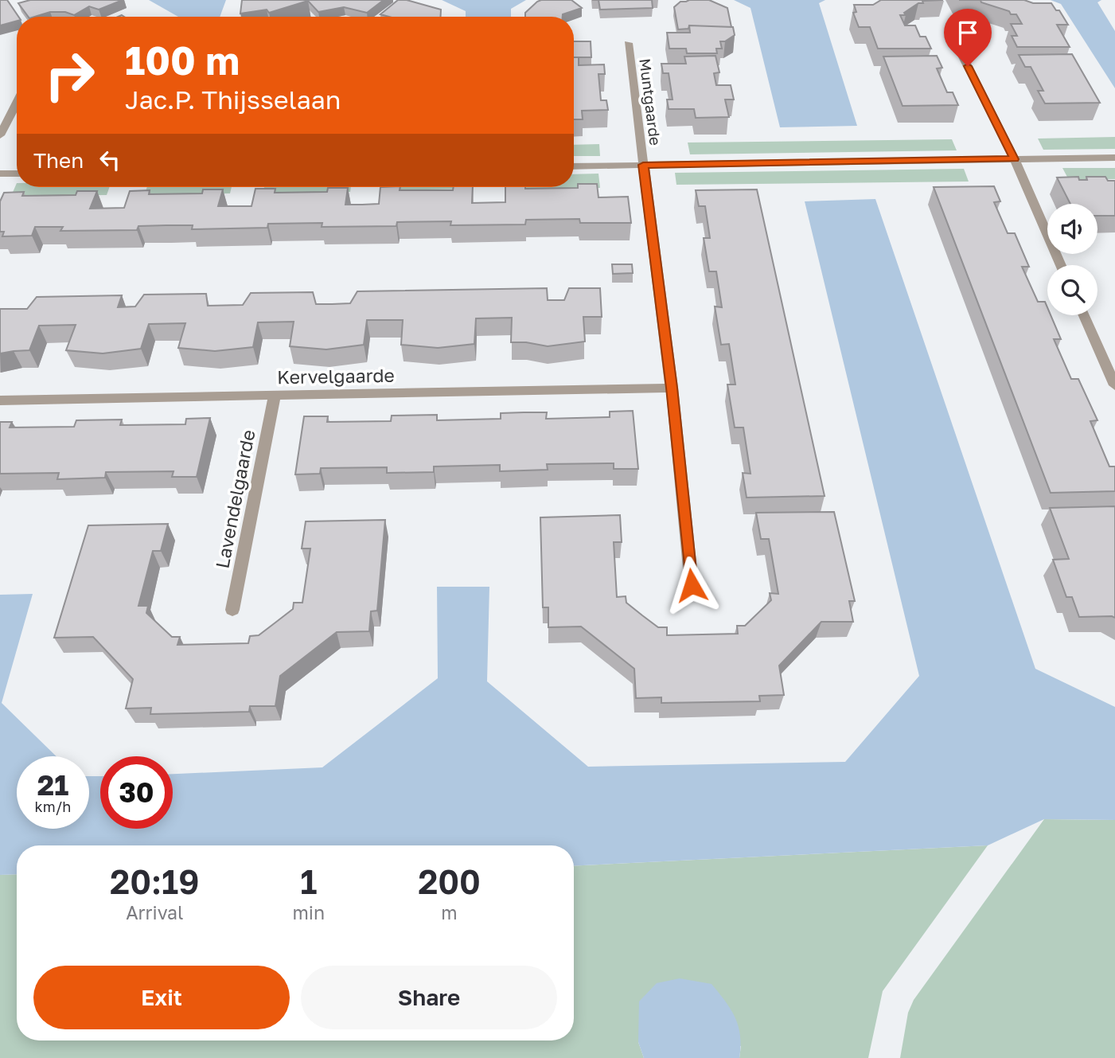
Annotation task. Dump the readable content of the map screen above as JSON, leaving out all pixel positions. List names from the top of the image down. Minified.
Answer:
{"streets":{"street":["Muntgaarde","Kervelgaarde","Lavendelgaarde"]},"crossings":[["Muntgaarde","Kervelgaarde"],["Kervelgaarde","Lavendelgaarde"]],"page":{"turn":["100 m","Jac.P. Thijsselaan"],"then":"Then","speed":"21 km/h","limit":"30","eta":["20:19","Arrival","1","min","200","m"],"buttons":["Exit","Share"]}}
